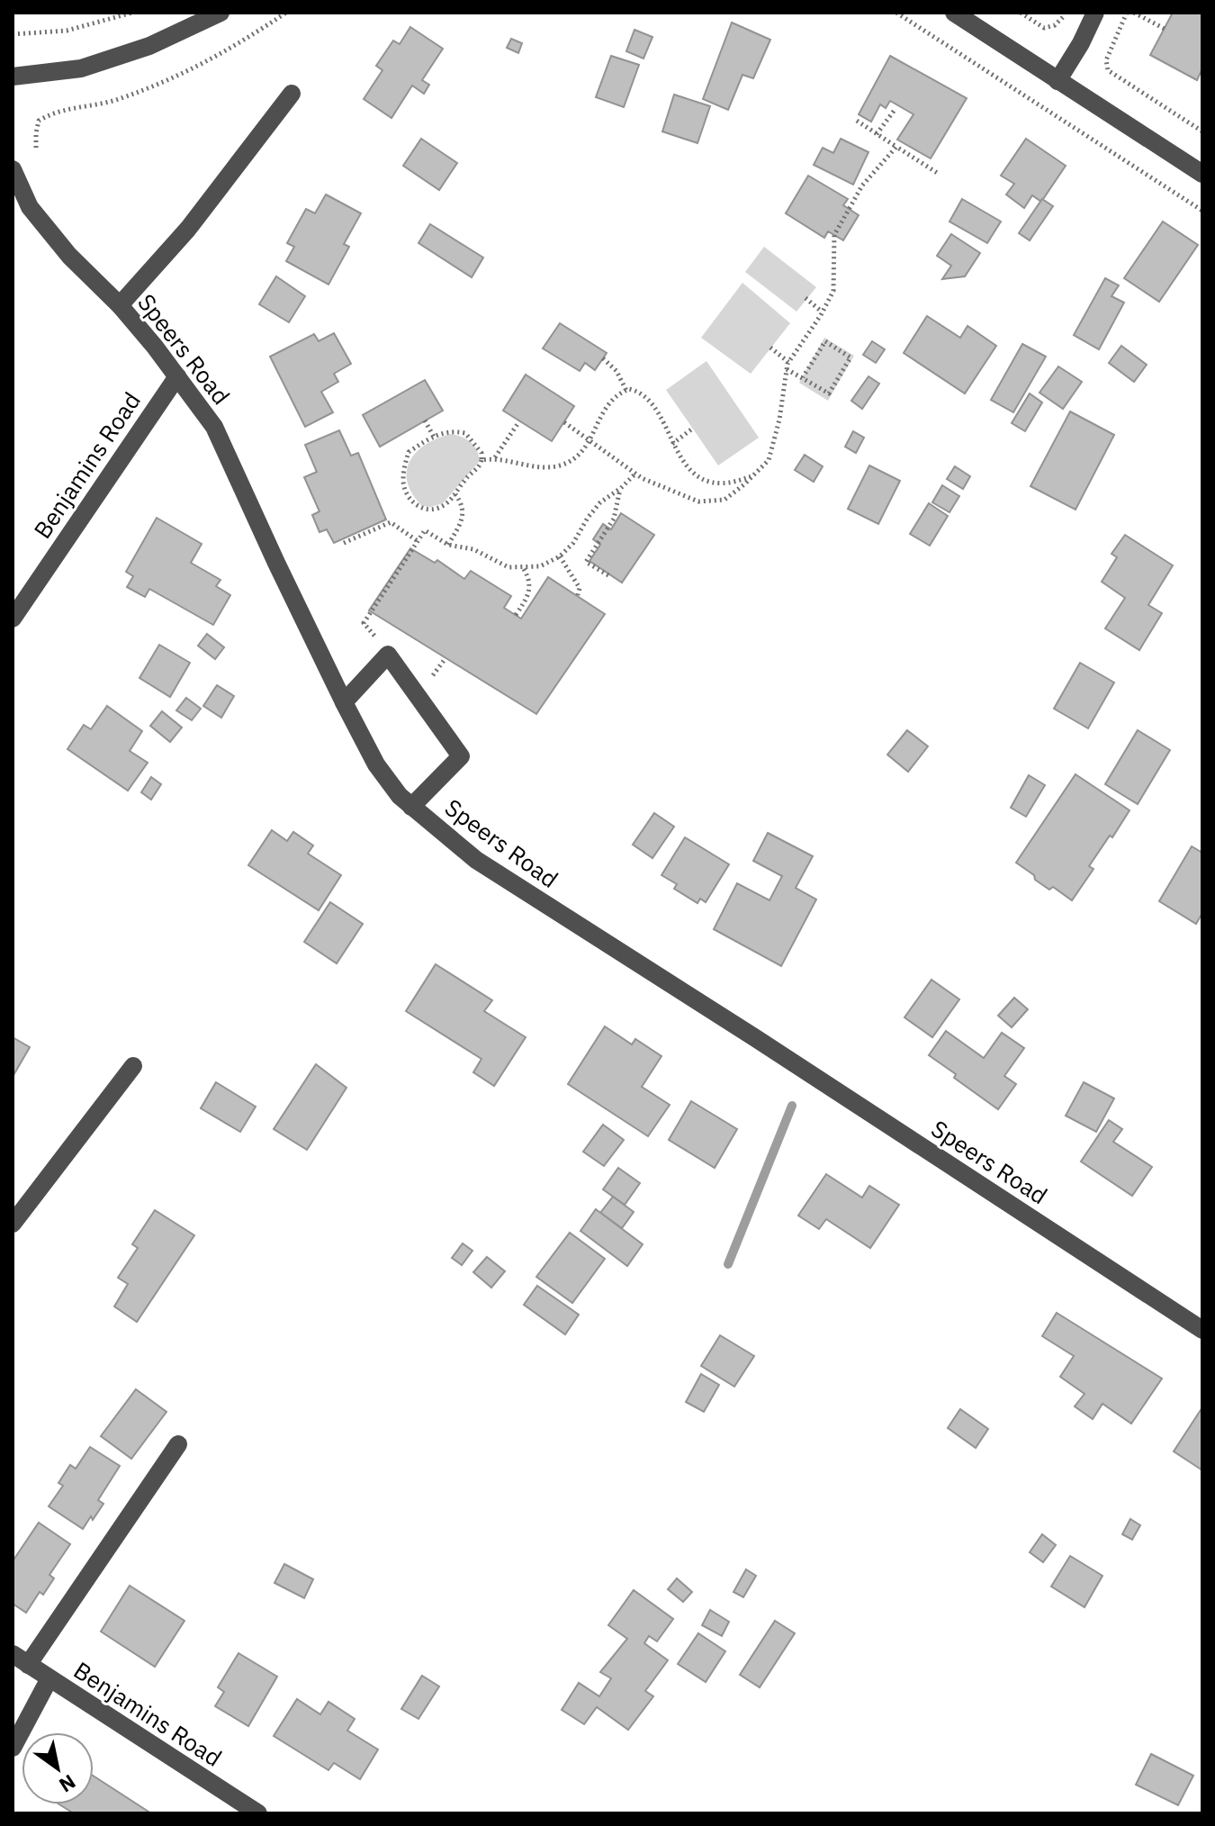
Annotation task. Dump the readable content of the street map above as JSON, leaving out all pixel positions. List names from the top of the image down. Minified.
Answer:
{"streets":{"street":["Speers Road","Benjamins Road"]},"crossings":[["Speers Road","Benjamins Road"]],"north":"bottom right"}
